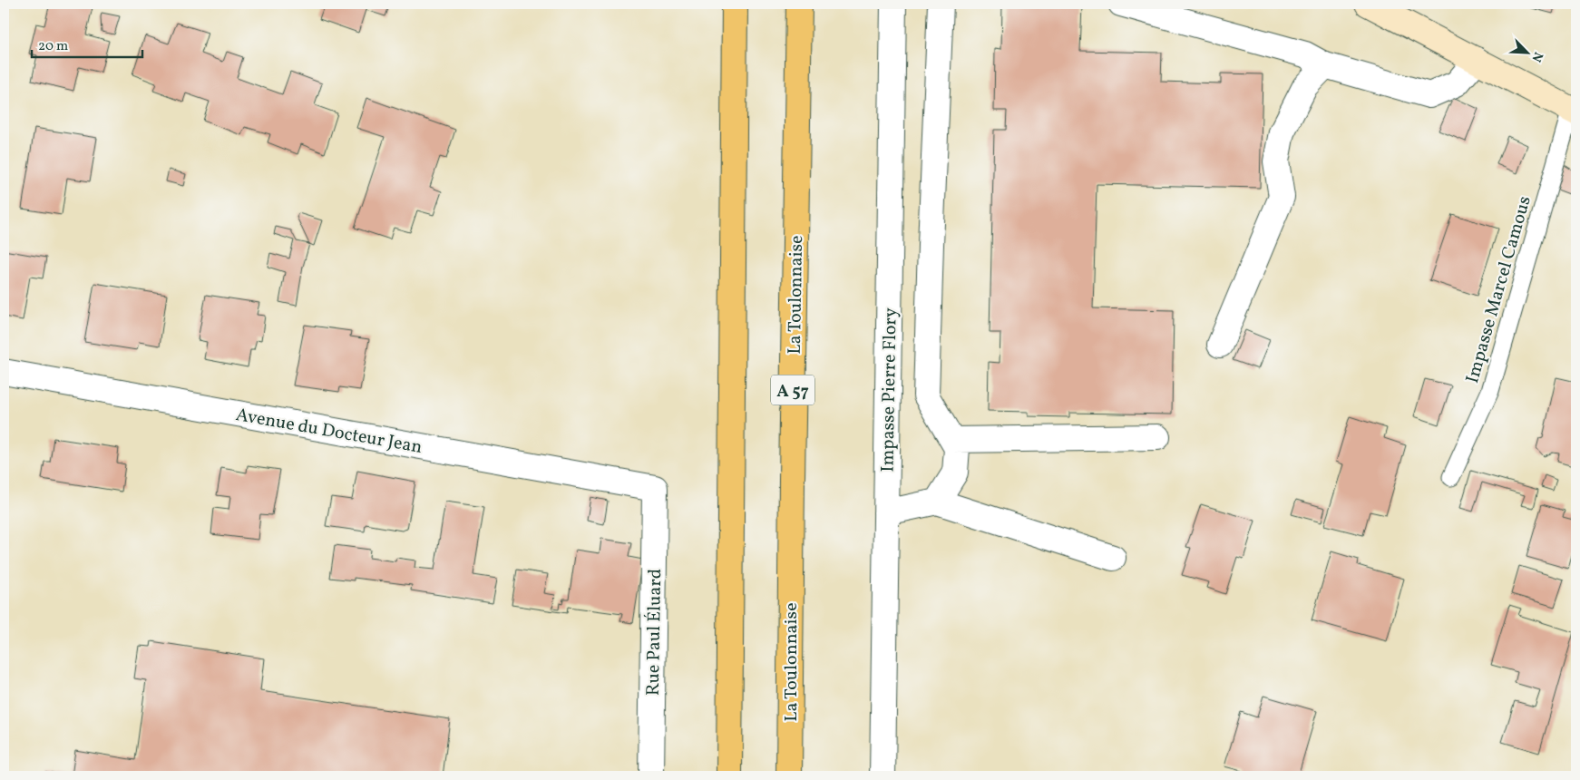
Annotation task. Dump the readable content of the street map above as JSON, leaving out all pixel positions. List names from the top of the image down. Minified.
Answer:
{"streets":{"highway":["La Toulonnaise","A 57"],"street":["Impasse Pierre Flory","Avenue du Docteur Jean","Rue Paul Éluard"],"lane":["Impasse Marcel Camous"]},"crossings":[["Avenue du Docteur Jean","Rue Paul Éluard"]],"scale_bar":"20 m","north":"bottom right"}
